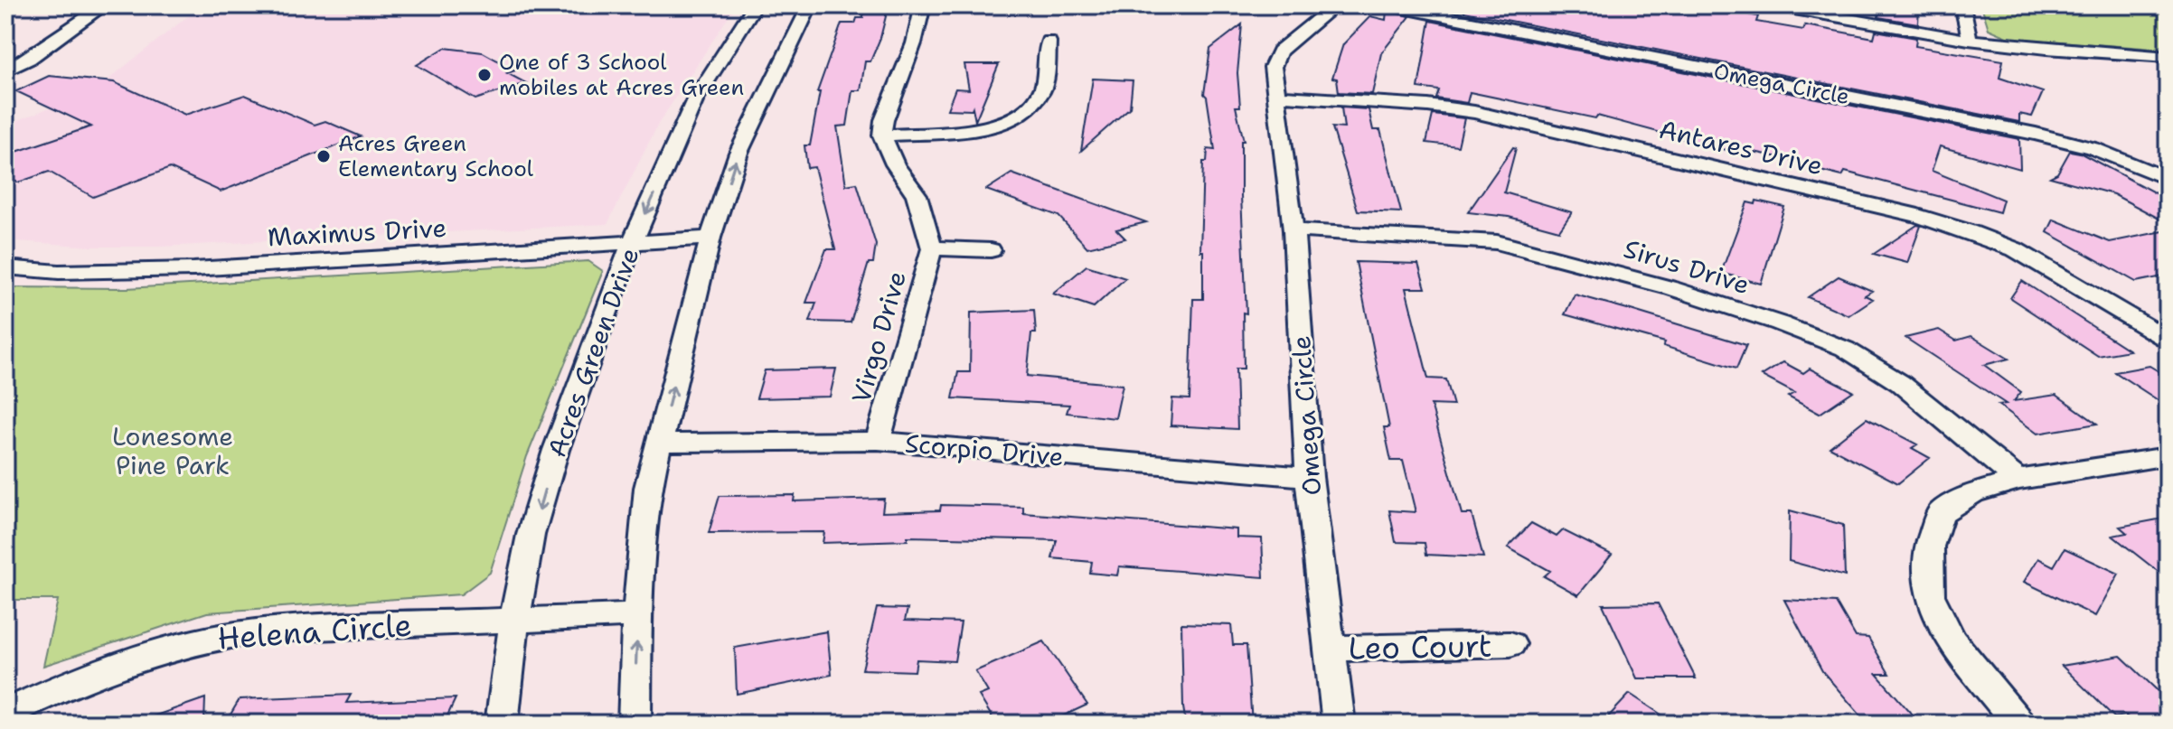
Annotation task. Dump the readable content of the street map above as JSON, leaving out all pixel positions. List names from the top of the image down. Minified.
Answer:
{"streets":{"street":["Omega Circle","Antares Drive","Maximus Drive","Sirus Drive","Virgo Drive","Acres Green Drive","Scorpio Drive","Helena Circle","Leo Court"]},"crossings":[["Omega Circle","Antares Drive"],["Omega Circle","Sirus Drive"],["Omega Circle","Scorpio Drive"],["Omega Circle","Leo Court"],["Maximus Drive","Acres Green Drive"],["Virgo Drive","Scorpio Drive"],["Acres Green Drive","Helena Circle"]],"parks":["Lonesome Pine Park"],"places":["One of 3 School mobiles at Acres Green","Acres Green Elementary School"]}
